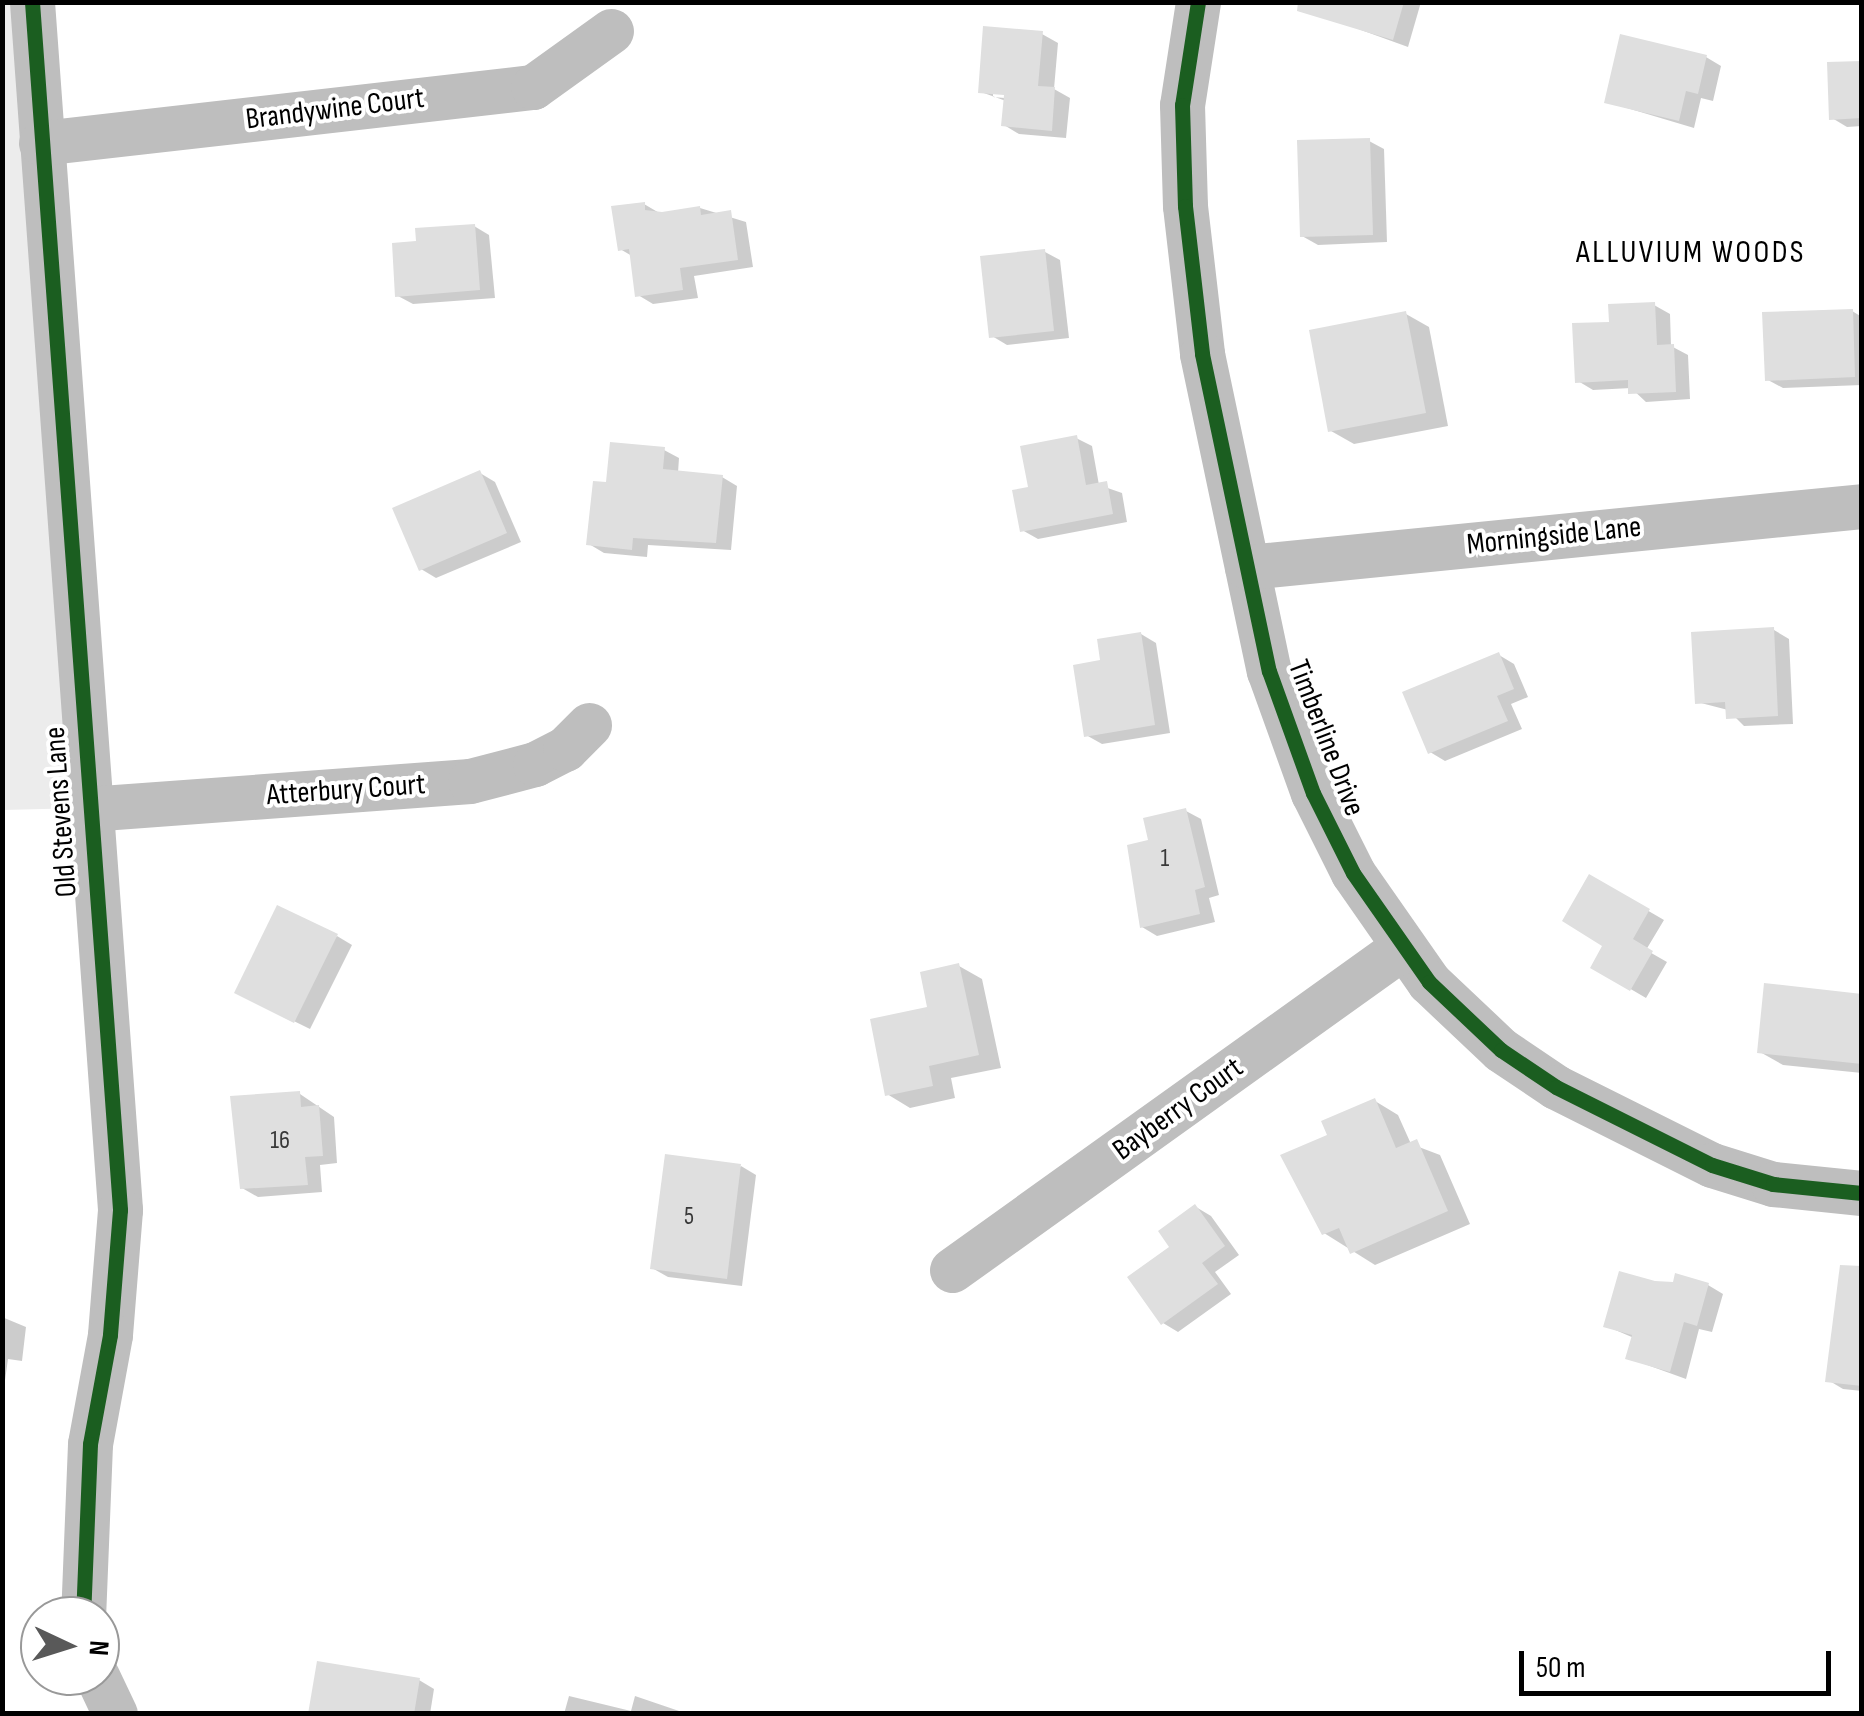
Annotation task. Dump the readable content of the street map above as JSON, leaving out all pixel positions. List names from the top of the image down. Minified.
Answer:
{"streets":{"street":["Brandywine Court","Morningside Lane","Timberline Drive","Atterbury Court","Old Stevens Lane","Bayberry Court"]},"crossings":[["Brandywine Court","Old Stevens Lane"],["Morningside Lane","Timberline Drive"],["Timberline Drive","Bayberry Court"],["Atterbury Court","Old Stevens Lane"]],"districts":["ALLUVIUM WOODS"],"house_numbers":["1","16","5"],"scale_bar":"50 m","north":"right"}
